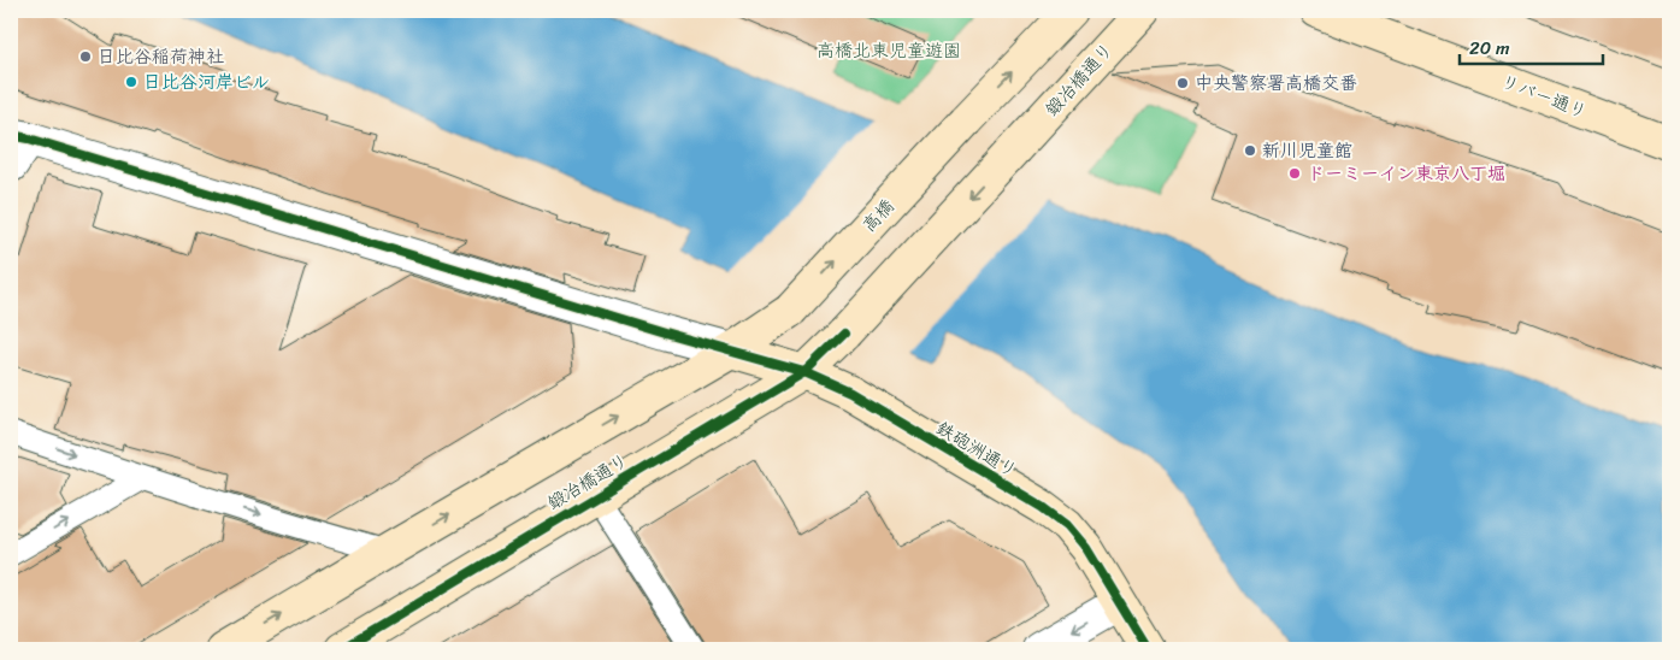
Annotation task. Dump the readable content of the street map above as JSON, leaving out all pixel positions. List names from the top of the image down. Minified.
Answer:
{"streets":{"street":["鍛冶橋通り","リバー通り","高橋","鉄砲洲通り"]},"crossings":[["鍛冶橋通り","鉄砲洲通り"],["高橋","鉄砲洲通り"]],"one_way":["鍛冶橋通り","高橋"],"parks":["高橋北東児童遊園"],"places":["日比谷稲荷神社","日比谷河岸ビル","中央警察署高橋交番","新川児童館","ドーミーイン東京八丁堀"],"scale_bar":"20 m"}
